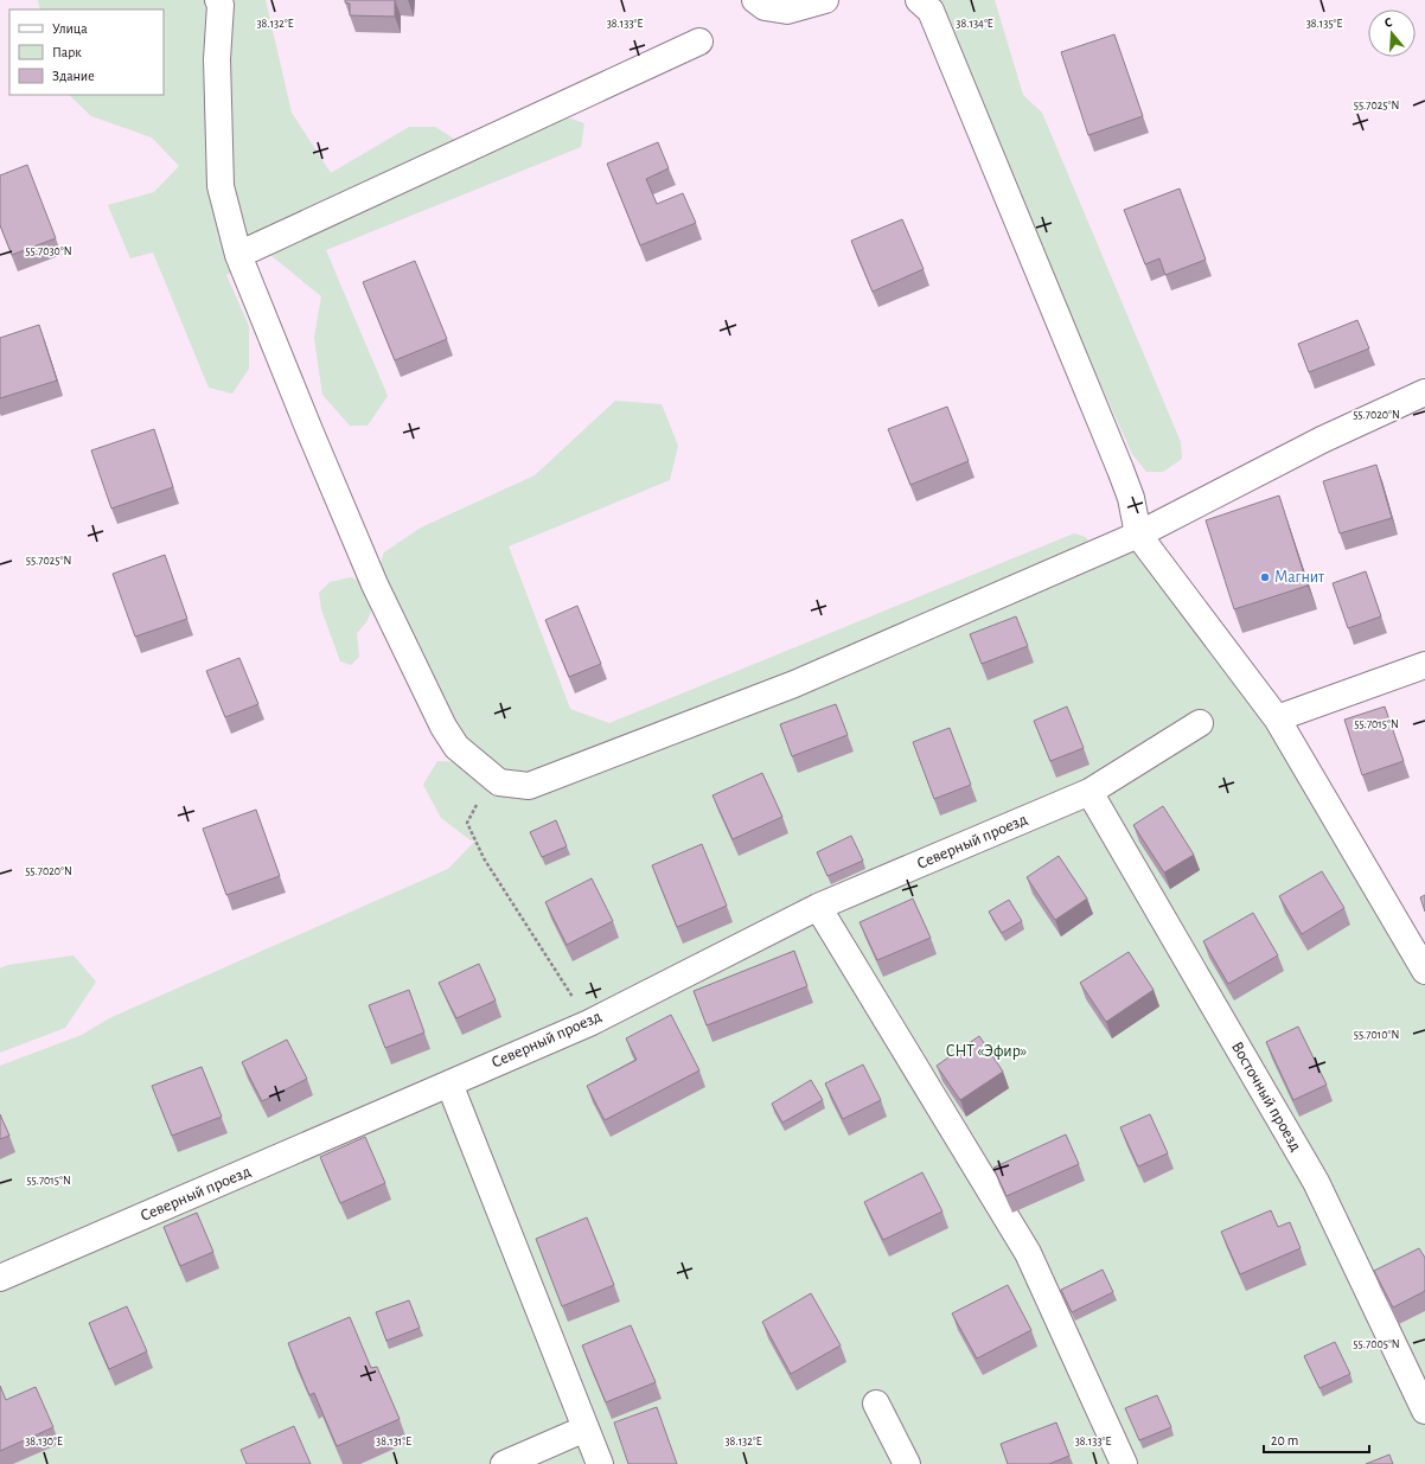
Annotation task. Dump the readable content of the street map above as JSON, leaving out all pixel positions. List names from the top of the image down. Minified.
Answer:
{"streets":{"street":["Северный проезд","Восточный проезд"]},"crossings":[["Северный проезд","Восточный проезд"]],"parks":["СНТ «Эфир»"],"places":["Магнит"],"legend":["Улица","Парк","Здание"],"scale_bar":"20 m","north":"top","coordinates":["38.132°E","38.133°E","38.134°E","38.135°E","55.7025°N","55.7030°N","55.7020°N","55.7015°N","55.7010°N","55.7005°N","38.130°E","38.131°E"]}
